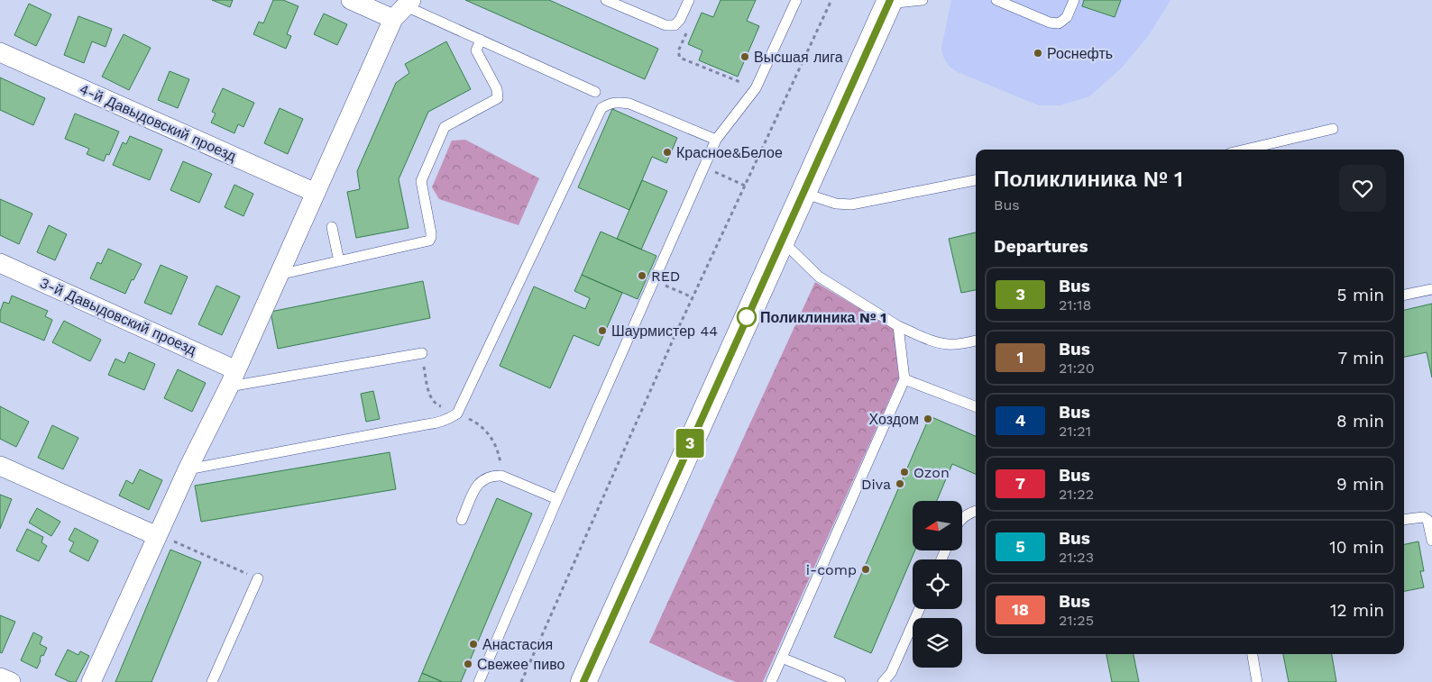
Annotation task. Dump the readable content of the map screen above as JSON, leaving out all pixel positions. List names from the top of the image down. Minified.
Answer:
{"streets":{"street":["4-й Давыдовский проезд","3-й Давыдовский проезд"]},"places":["Роснефть","Высшая лига","Красное&Белое","RED","Поликлиника № 1","Шаурмистер 44","Хоздом","Ozon","Diva","i-comp","Анастасия","Свежее пиво"],"lines":["bus line 3"],"north":"left","page":{"on_map":"3","heading":[["Поликлиника № 1","Bus"],"Departures"],"list":[{"mark":"3","name":"Bus","note":"21:18","value":"5 min"},{"mark":"1","name":"Bus","note":"21:20","value":"7 min"},{"mark":"4","name":"Bus","note":"21:21","value":"8 min"},{"mark":"7","name":"Bus","note":"21:22","value":"9 min"},{"mark":"5","name":"Bus","note":"21:23","value":"10 min"},{"mark":"18","name":"Bus","note":"21:25","value":"12 min"}]}}
